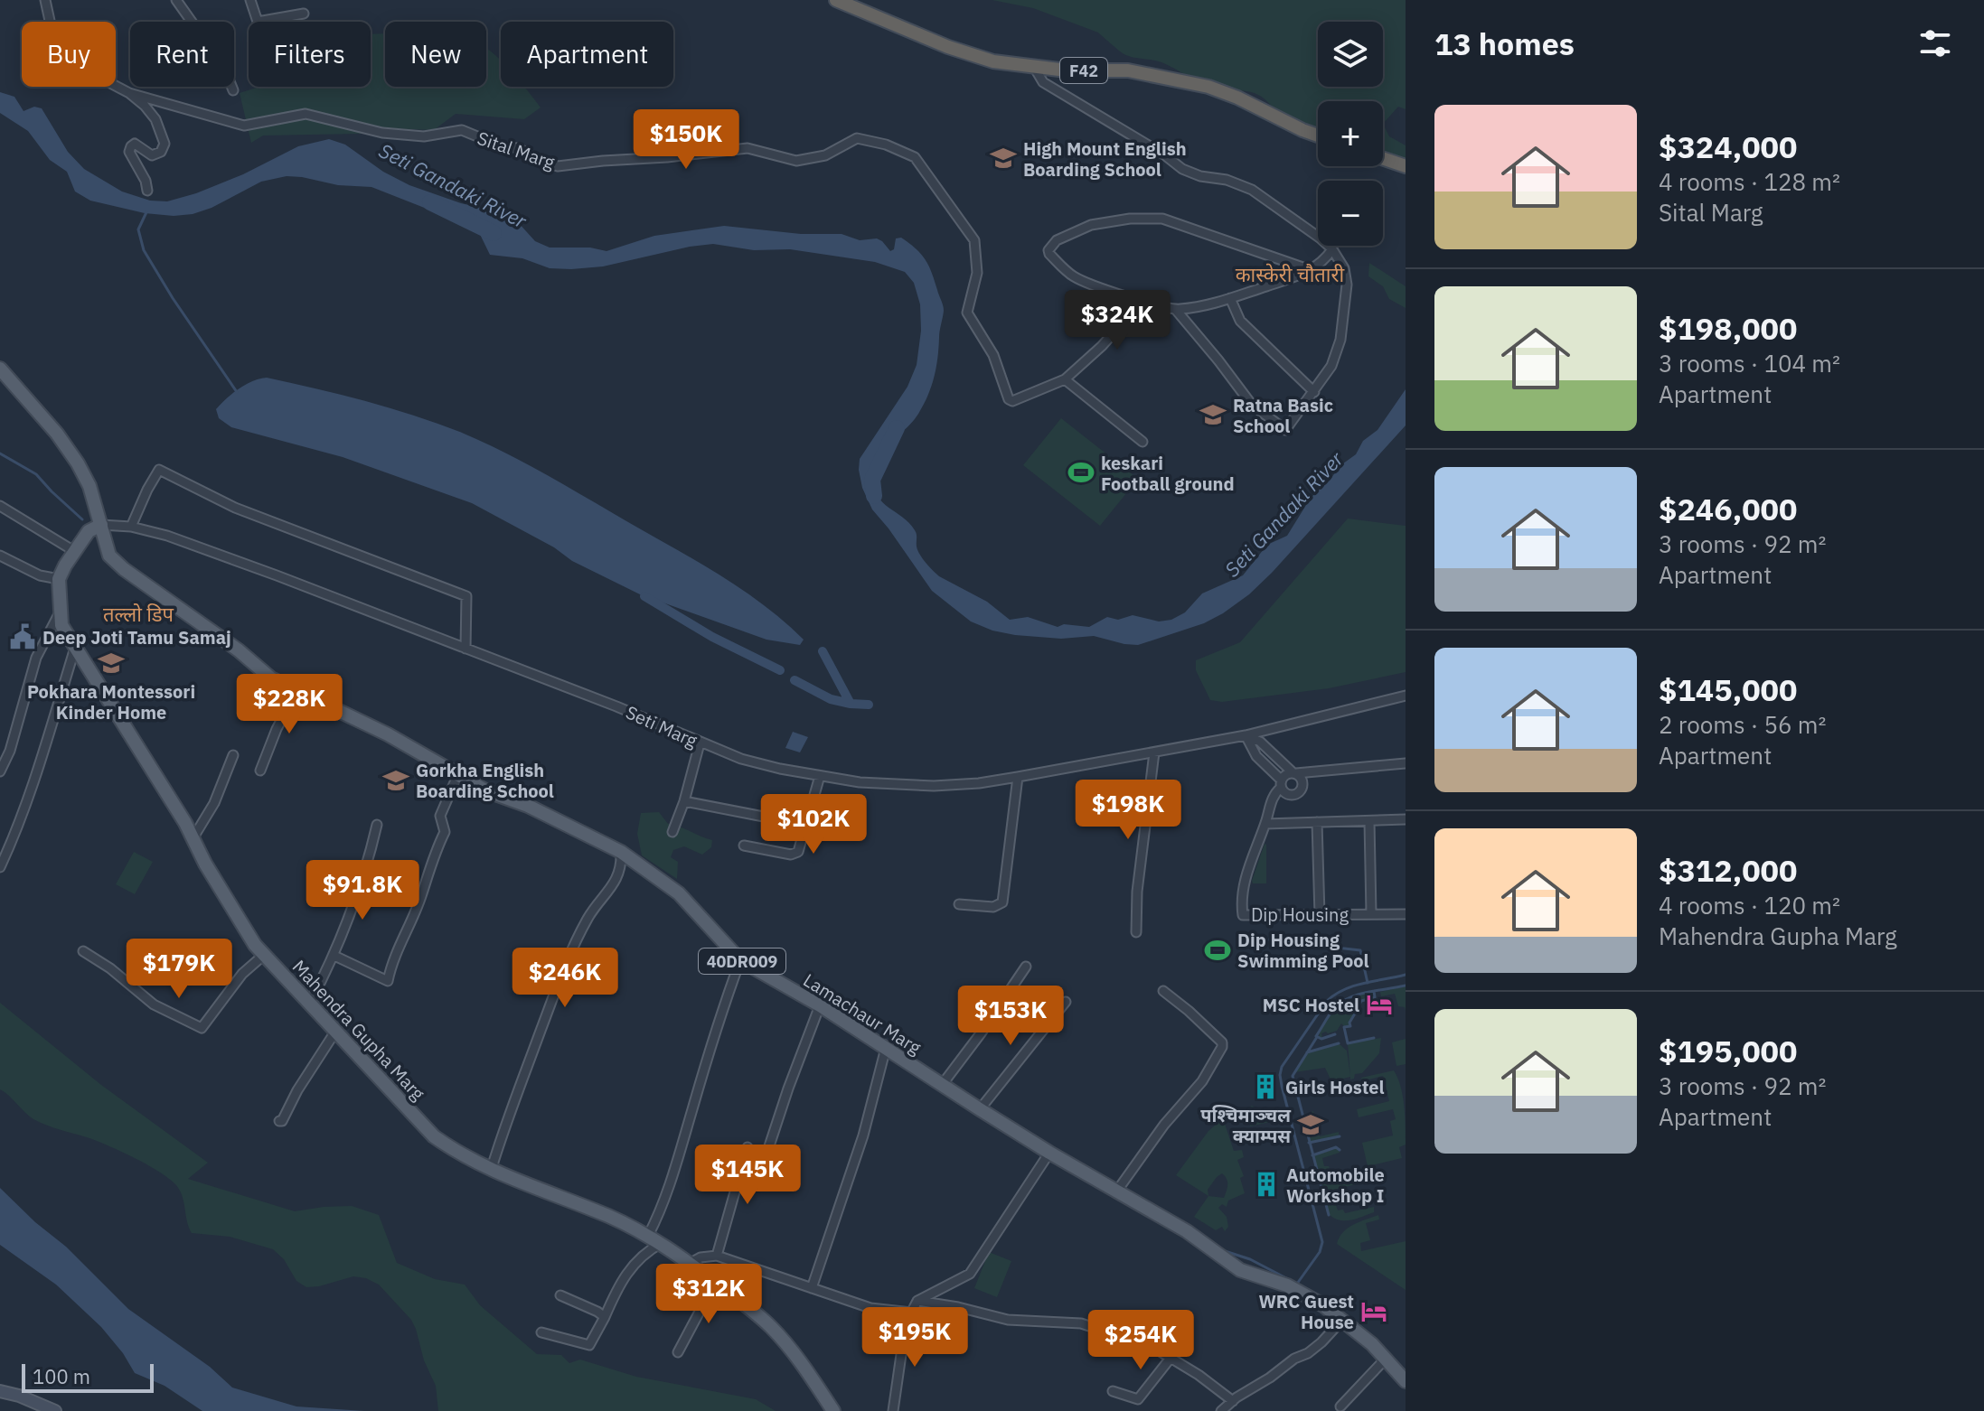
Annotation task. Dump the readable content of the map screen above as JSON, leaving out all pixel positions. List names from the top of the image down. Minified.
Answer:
{"streets":{"highway":["F42"],"main road":["40DR009","Lamachaur Marg","Mahendra Gupha Marg"],"street":["Sital Marg","Seti Marg","Dip Housing"]},"crossings":[["Seti Marg","Lamachaur Marg"]],"districts":["कास्केरी चौतारी","तल्लो डिप"],"water":["Seti Gandaki River"],"places":{"school or university":["High Mount English Boarding School","Ratna Basic School","Pokhara Montessori Kinder Home","Gorkha English Boarding School","पश्‍चिमाञ्‍चल क्याम्पस"],"sports":["keskari Football ground","Dip Housing Swimming Pool"],"public building":["Deep Joti Tamu Samaj"],"hotel":["MSC Hostel","WRC Guest House"],"building":["Girls Hostel","Automobile Workshop I"]},"scale_bar":"100 m","page":{"heading":"13 homes","map_buttons":["+","−"],"chip":["Buy","Rent","Filters","New","Apartment"],"list":[{"name":"$324,000","note":"4 rooms · 128 m² · Sital Marg"},{"name":"$198,000","note":"3 rooms · 104 m² · Apartment"},{"name":"$246,000","note":"3 rooms · 92 m² · Apartment"},{"name":"$145,000","note":"2 rooms · 56 m² · Apartment"},{"name":"$312,000","note":"4 rooms · 120 m² · Mahendra Gupha Marg"},{"name":"$195,000","note":"3 rooms · 92 m² · Apartment"}],"price":["$150K","$324K","$228K","$198K","$102K","$91.8K","$179K","$246K","$153K","$145K","$312K","$195K","$254K"],"scale":"100 m"}}
